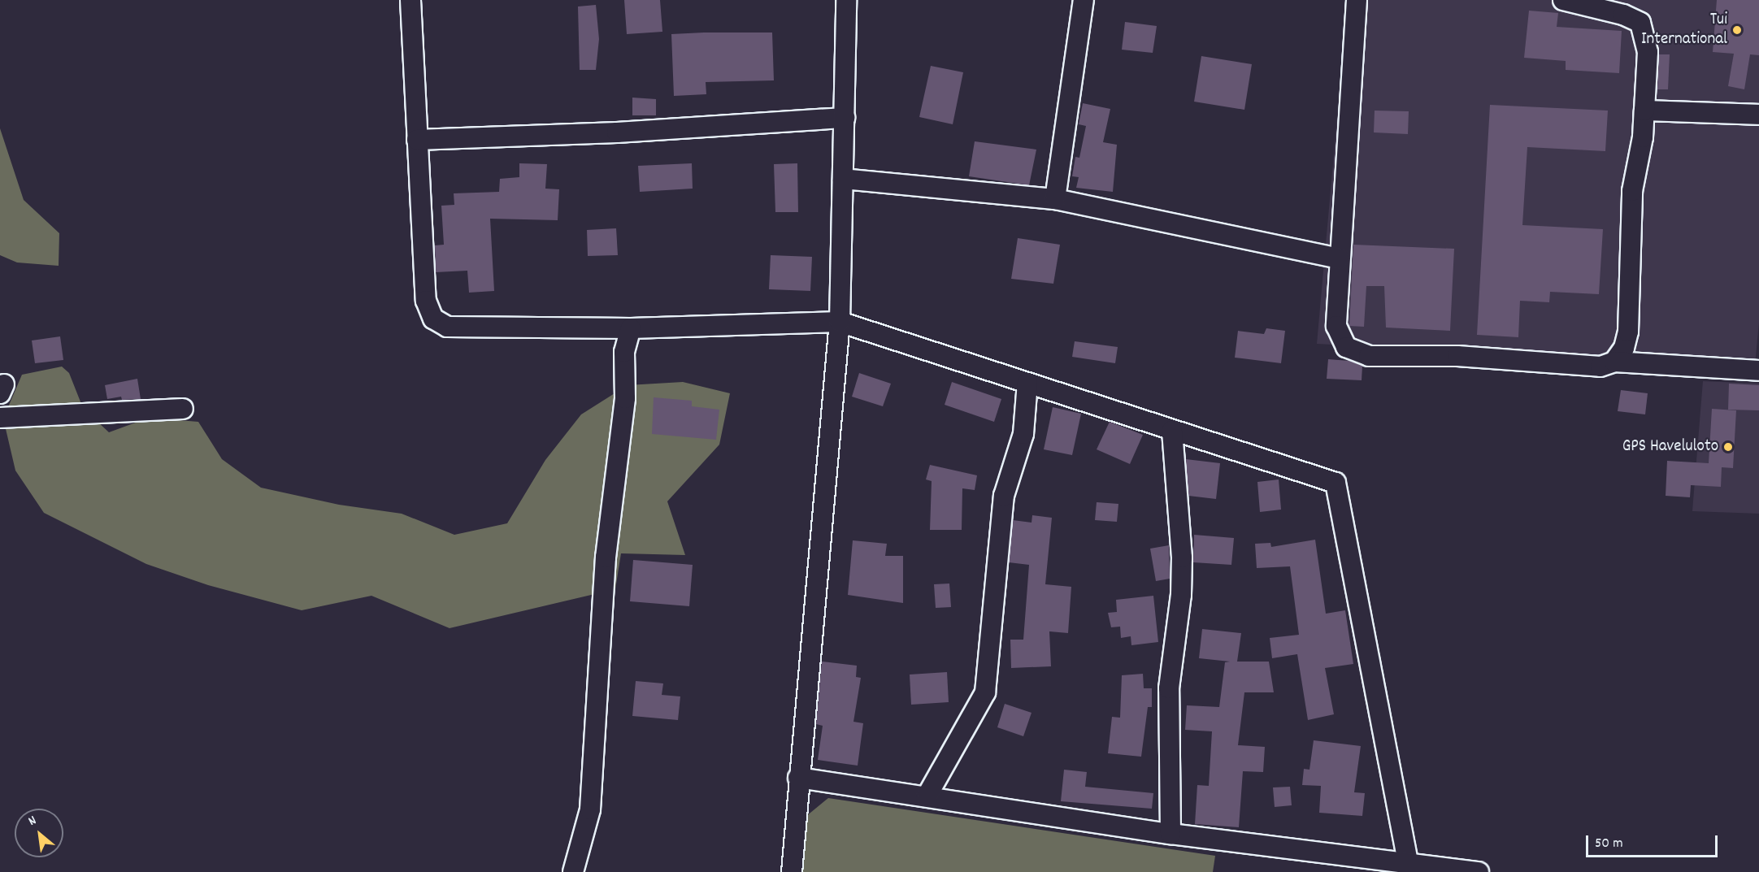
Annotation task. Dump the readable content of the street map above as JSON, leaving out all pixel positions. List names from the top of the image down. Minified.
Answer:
{"places":["Tui International","GPS Haveluloto"],"scale_bar":"50 m","north":"top left"}
